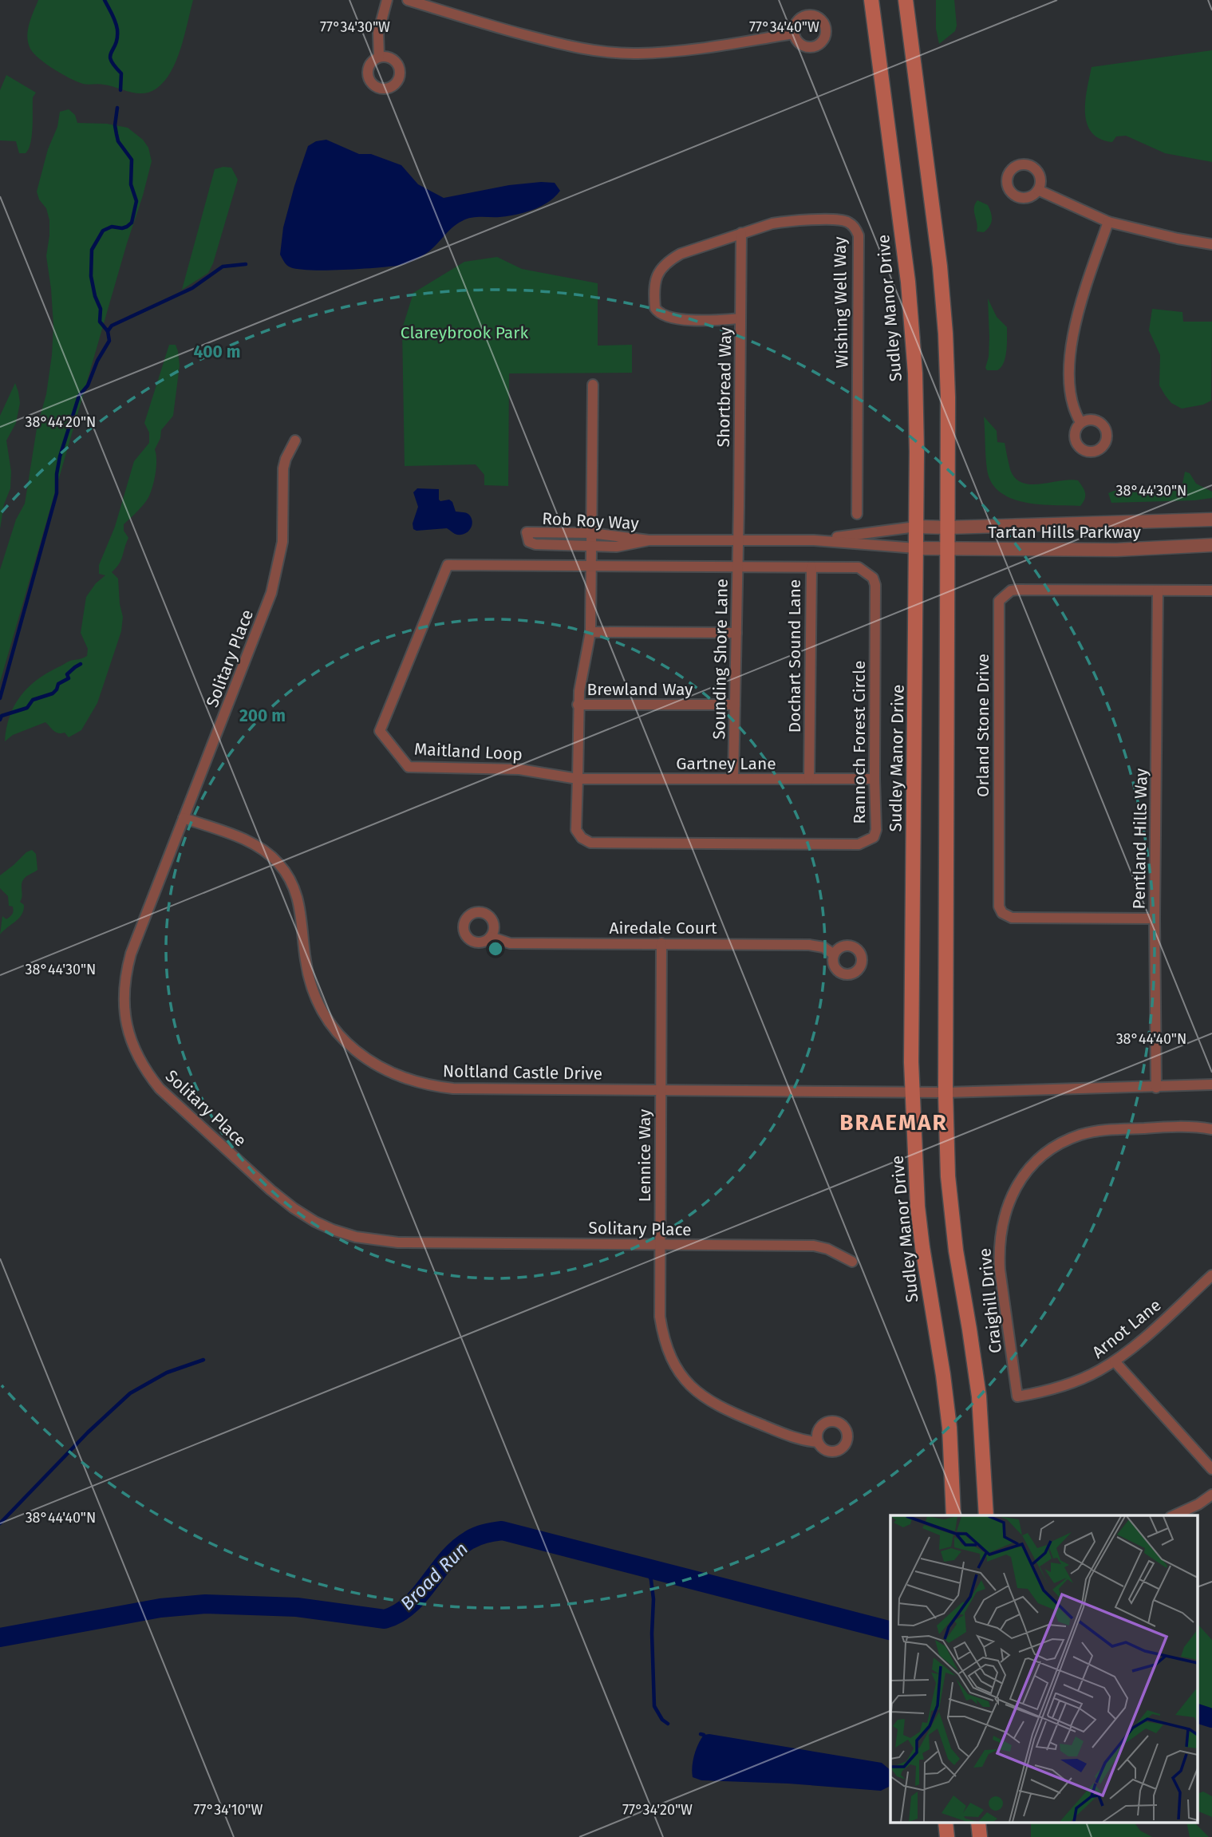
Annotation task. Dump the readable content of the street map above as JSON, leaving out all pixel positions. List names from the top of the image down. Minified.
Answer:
{"streets":{"main road":["Sudley Manor Drive"],"street":["Wishing Well Way","Shortbread Way","Rob Roy Way","Tartan Hills Parkway","Dochart Sound Lane","Solitary Place","Sounding Shore Lane","Brewland Way","Orland Stone Drive","Rannoch Forest Circle","Maitland Loop","Gartney Lane","Pentland Hills Way","Airedale Court","Noltland Castle Drive","Lennice Way","Craighill Drive","Arnot Lane"]},"crossings":[["Wishing Well Way","Shortbread Way"],["Sudley Manor Drive","Rob Roy Way"],["Sudley Manor Drive","Tartan Hills Parkway"],["Sudley Manor Drive","Noltland Castle Drive"],["Shortbread Way","Rob Roy Way"],["Shortbread Way","Sounding Shore Lane"],["Rob Roy Way","Tartan Hills Parkway"],["Rob Roy Way","Sounding Shore Lane"],["Dochart Sound Lane","Rannoch Forest Circle"],["Dochart Sound Lane","Gartney Lane"],["Solitary Place","Noltland Castle Drive"],["Solitary Place","Lennice Way"],["Sounding Shore Lane","Brewland Way"],["Sounding Shore Lane","Rannoch Forest Circle"],["Sounding Shore Lane","Gartney Lane"],["Orland Stone Drive","Pentland Hills Way"],["Rannoch Forest Circle","Maitland Loop"],["Rannoch Forest Circle","Gartney Lane"],["Maitland Loop","Gartney Lane"],["Airedale Court","Lennice Way"],["Noltland Castle Drive","Lennice Way"],["Craighill Drive","Arnot Lane"]],"districts":["BRAEMAR"],"water":["Broad Run"],"parks":["Clareybrook Park"],"coordinates":["77°34'30\"W","77°34'40\"W","38°44'20\"N","38°44'30\"N","38°44'40\"N","77°34'10\"W","77°34'20\"W"],"rings":["400 m","200 m"]}
